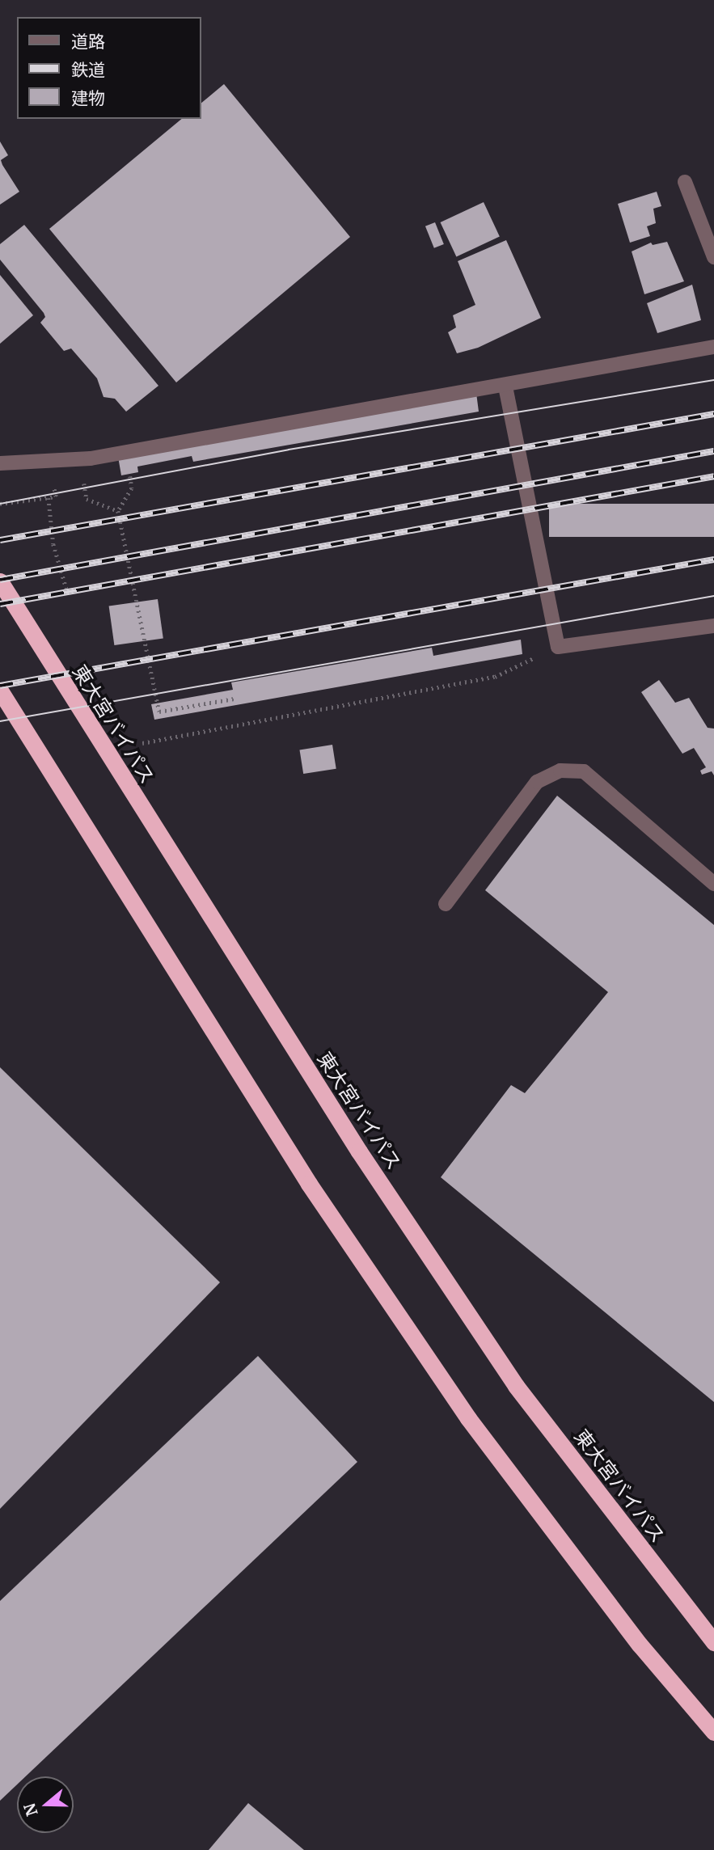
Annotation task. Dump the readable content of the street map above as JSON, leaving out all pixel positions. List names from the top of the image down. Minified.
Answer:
{"streets":{"highway":["東大宮バイパス"]},"legend":["道路","鉄道","建物"],"north":"left"}
